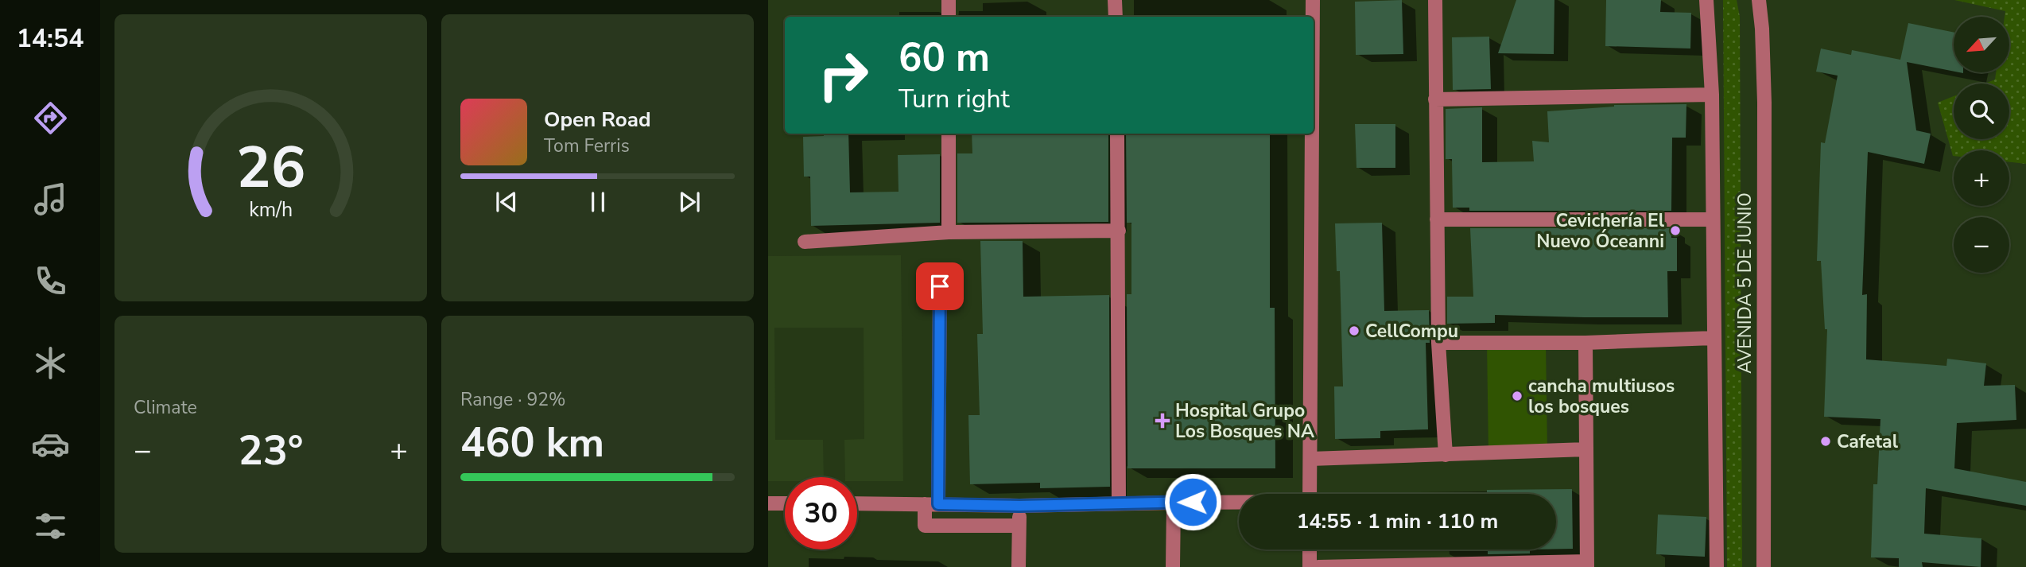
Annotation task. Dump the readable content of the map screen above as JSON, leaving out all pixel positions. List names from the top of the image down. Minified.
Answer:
{"streets":{"street":["AVENIDA 5 DE JUNIO"]},"places":{"other":["Cevichería El Nuevo Óceanni","CellCompu","cancha multiusos los bosques","Cafetal"],"health":["Hospital Grupo Los Bosques NA"]},"north":"bottom left","page":{"tabs":"14:54","map_buttons":["+","−"],"turn":["60 m","Turn right"],"song":["Open Road","Tom Ferris"],"tile":["Climate",["Range · 92%","460 km"]],"heat":["−","23°","+"],"limit":"30","trip":"14:55 · 1 min · 110 m","gauge":["26","km/h"]}}
